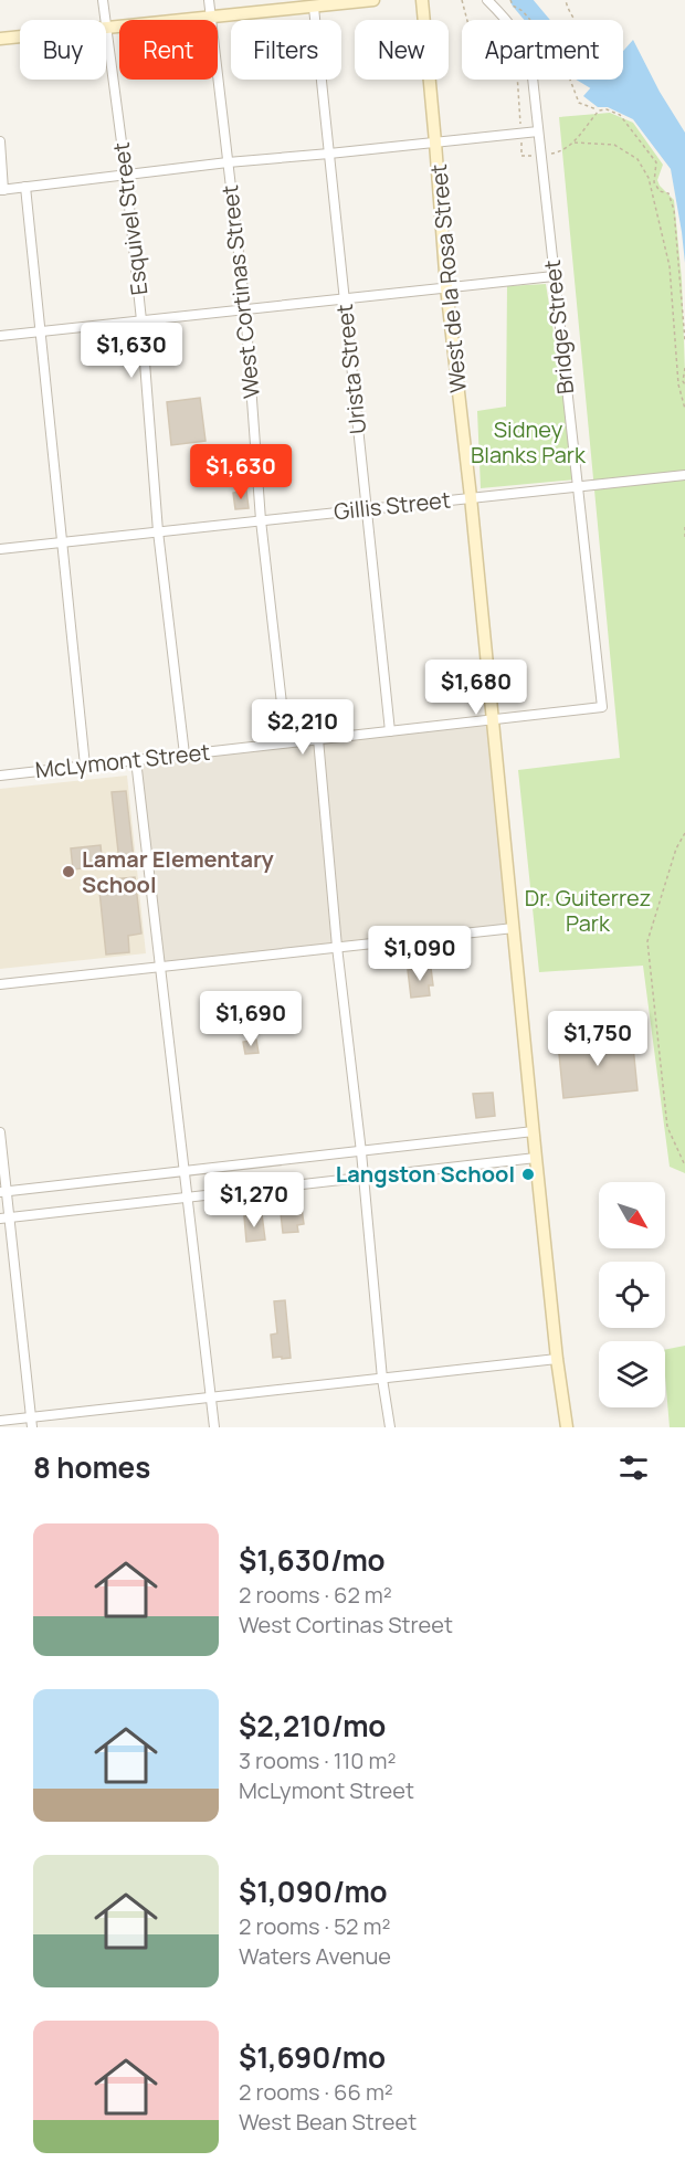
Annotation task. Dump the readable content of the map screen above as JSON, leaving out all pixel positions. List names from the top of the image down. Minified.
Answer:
{"streets":{"street":["Esquivel Street","West de la Rosa Street","West Cortinas Street","Bridge Street","Urista Street","Gillis Street","McLymont Street"]},"crossings":[["Esquivel Street","Gillis Street"],["Esquivel Street","McLymont Street"],["West de la Rosa Street","Gillis Street"],["West de la Rosa Street","McLymont Street"],["West Cortinas Street","Gillis Street"],["West Cortinas Street","McLymont Street"],["Bridge Street","Gillis Street"],["Bridge Street","McLymont Street"],["Urista Street","Gillis Street"],["Urista Street","McLymont Street"]],"parks":["Sidney Blanks Park","Dr. Guiterrez Park"],"places":["Lamar Elementary School","Langston School"],"north":"bottom right","page":{"chip":["Buy","Rent","Filters","New","Apartment"],"price":["$1,630","$1,630","$1,680","$2,210","$1,090","$1,690","$1,750","$1,270"],"heading":"8 homes","list":[{"name":"$1,630/mo","note":"2 rooms · 62 m² · West Cortinas Street"},{"name":"$2,210/mo","note":"3 rooms · 110 m² · McLymont Street"},{"name":"$1,090/mo","note":"2 rooms · 52 m² · Waters Avenue"},{"name":"$1,690/mo","note":"2 rooms · 66 m² · West Bean Street"}]}}
